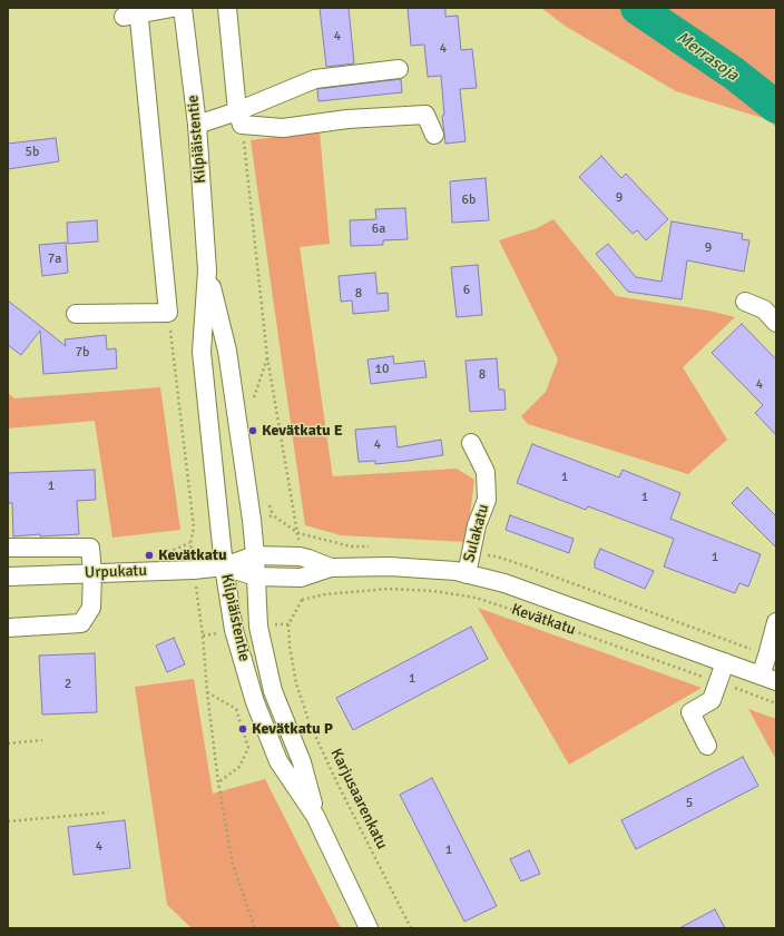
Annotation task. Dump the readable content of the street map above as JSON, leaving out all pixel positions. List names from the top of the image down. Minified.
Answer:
{"streets":{"street":["Kilpiäistentie","Sulakatu","Urpukatu","Kevätkatu"],"path":["Karjusaarenkatu"]},"crossings":[["Kilpiäistentie","Urpukatu"],["Kilpiäistentie","Kevätkatu"],["Sulakatu","Kevätkatu"],["Urpukatu","Kevätkatu"],["Kevätkatu","Karjusaarenkatu"]],"water":["Merrasoja"],"places":["Kevätkatu E","Kevätkatu","Kevätkatu P"],"house_numbers":["4","4","5b","9","6b","6a","9","7a","6","8","7b","10","8","4","4","1","1","1","1","1","2","5","4","1"]}
